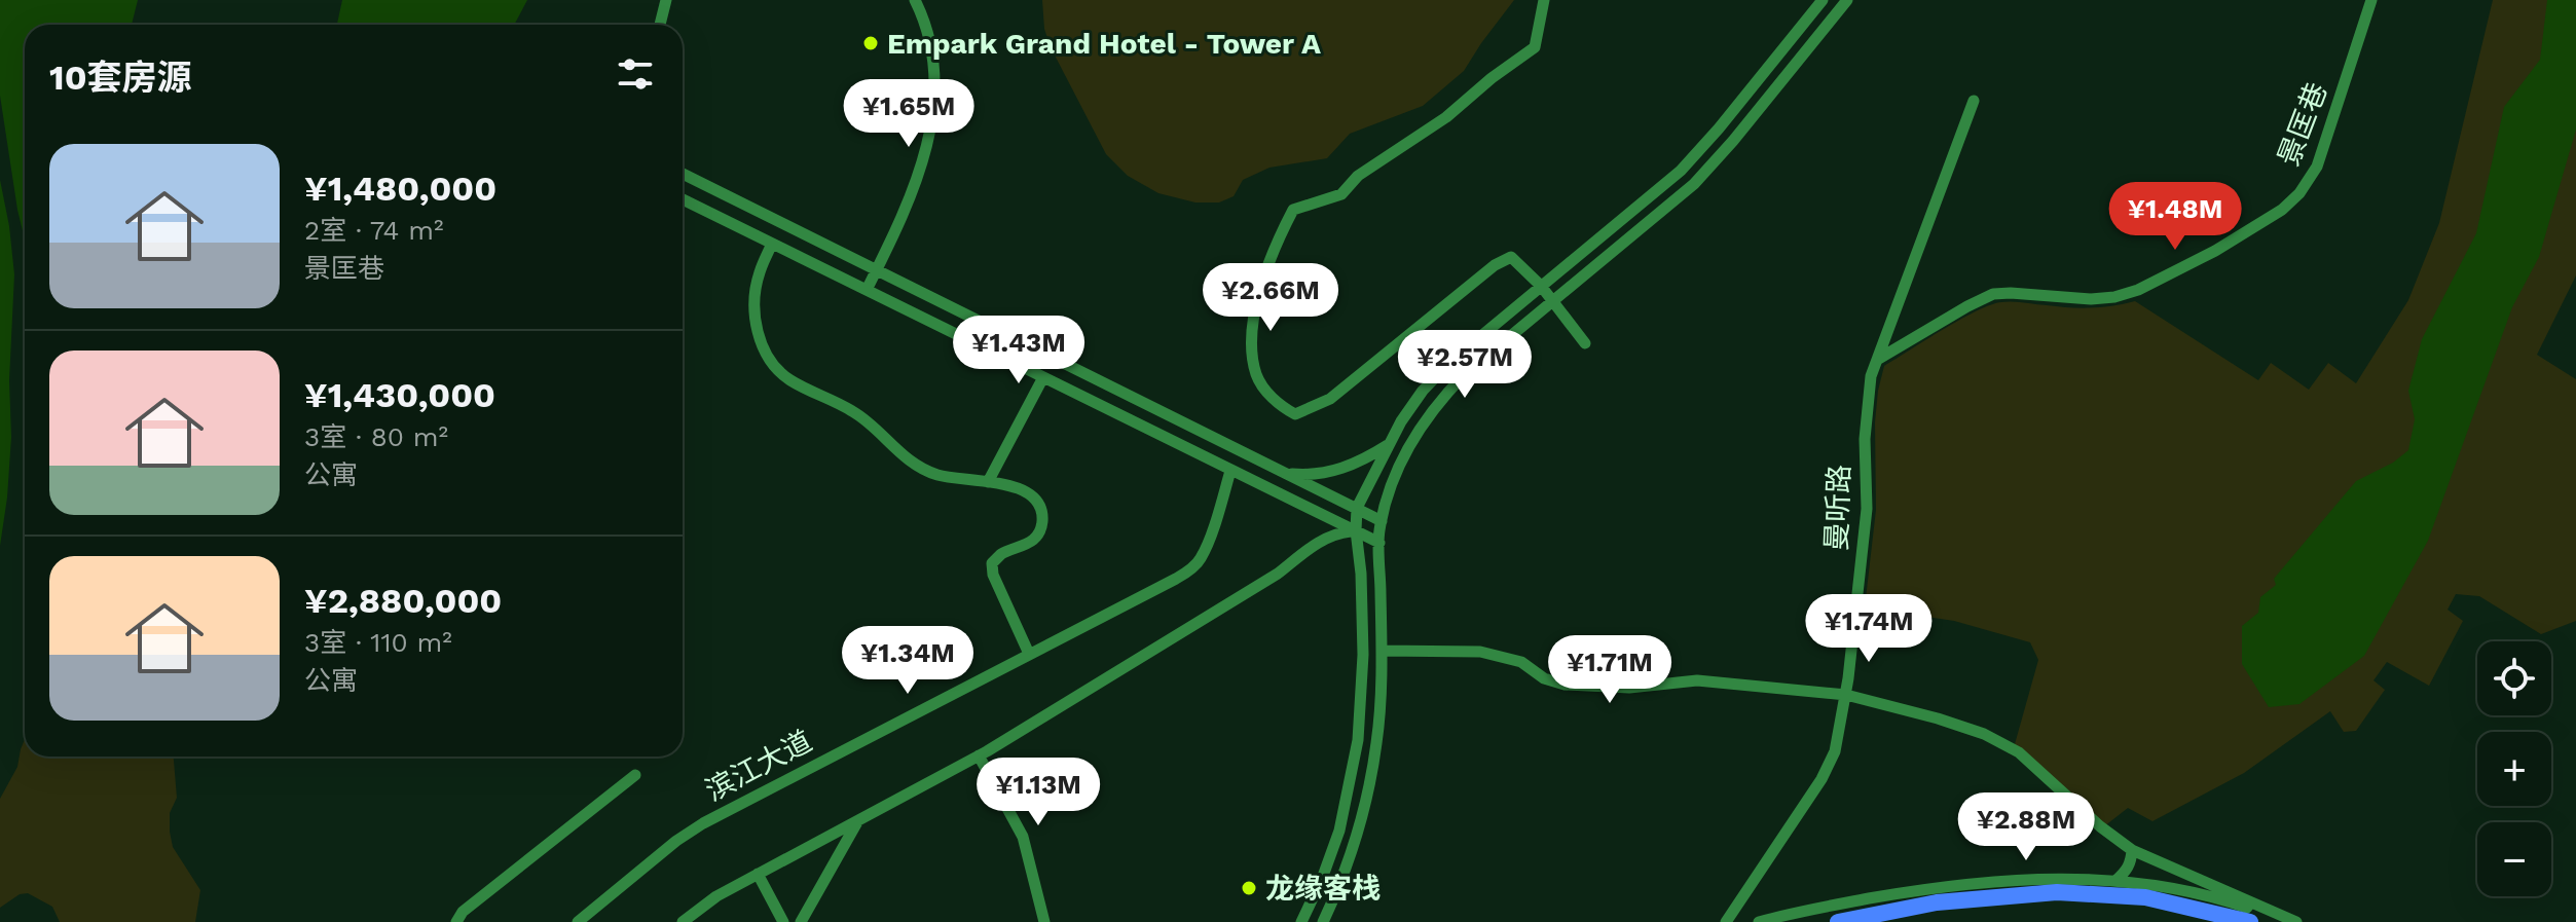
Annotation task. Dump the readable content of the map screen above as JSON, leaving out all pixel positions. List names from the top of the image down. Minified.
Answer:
{"streets":{"street":["景匡巷","曼听路","滨江大道"]},"crossings":[["景匡巷","曼听路"]],"places":["Empark Grand Hotel - Tower A","龙缘客栈"],"page":{"heading":"10套房源","price":["¥1.65M","¥1.48M","¥2.66M","¥1.43M","¥2.57M","¥1.74M","¥1.34M","¥1.71M","¥1.13M","¥2.88M"],"list":[{"name":"¥1,480,000","note":"2室 · 74 m² · 景匡巷"},{"name":"¥1,430,000","note":"3室 · 80 m² · 公寓"},{"name":"¥2,880,000","note":"3室 · 110 m² · 公寓"}],"map_buttons":["+","−"]}}
